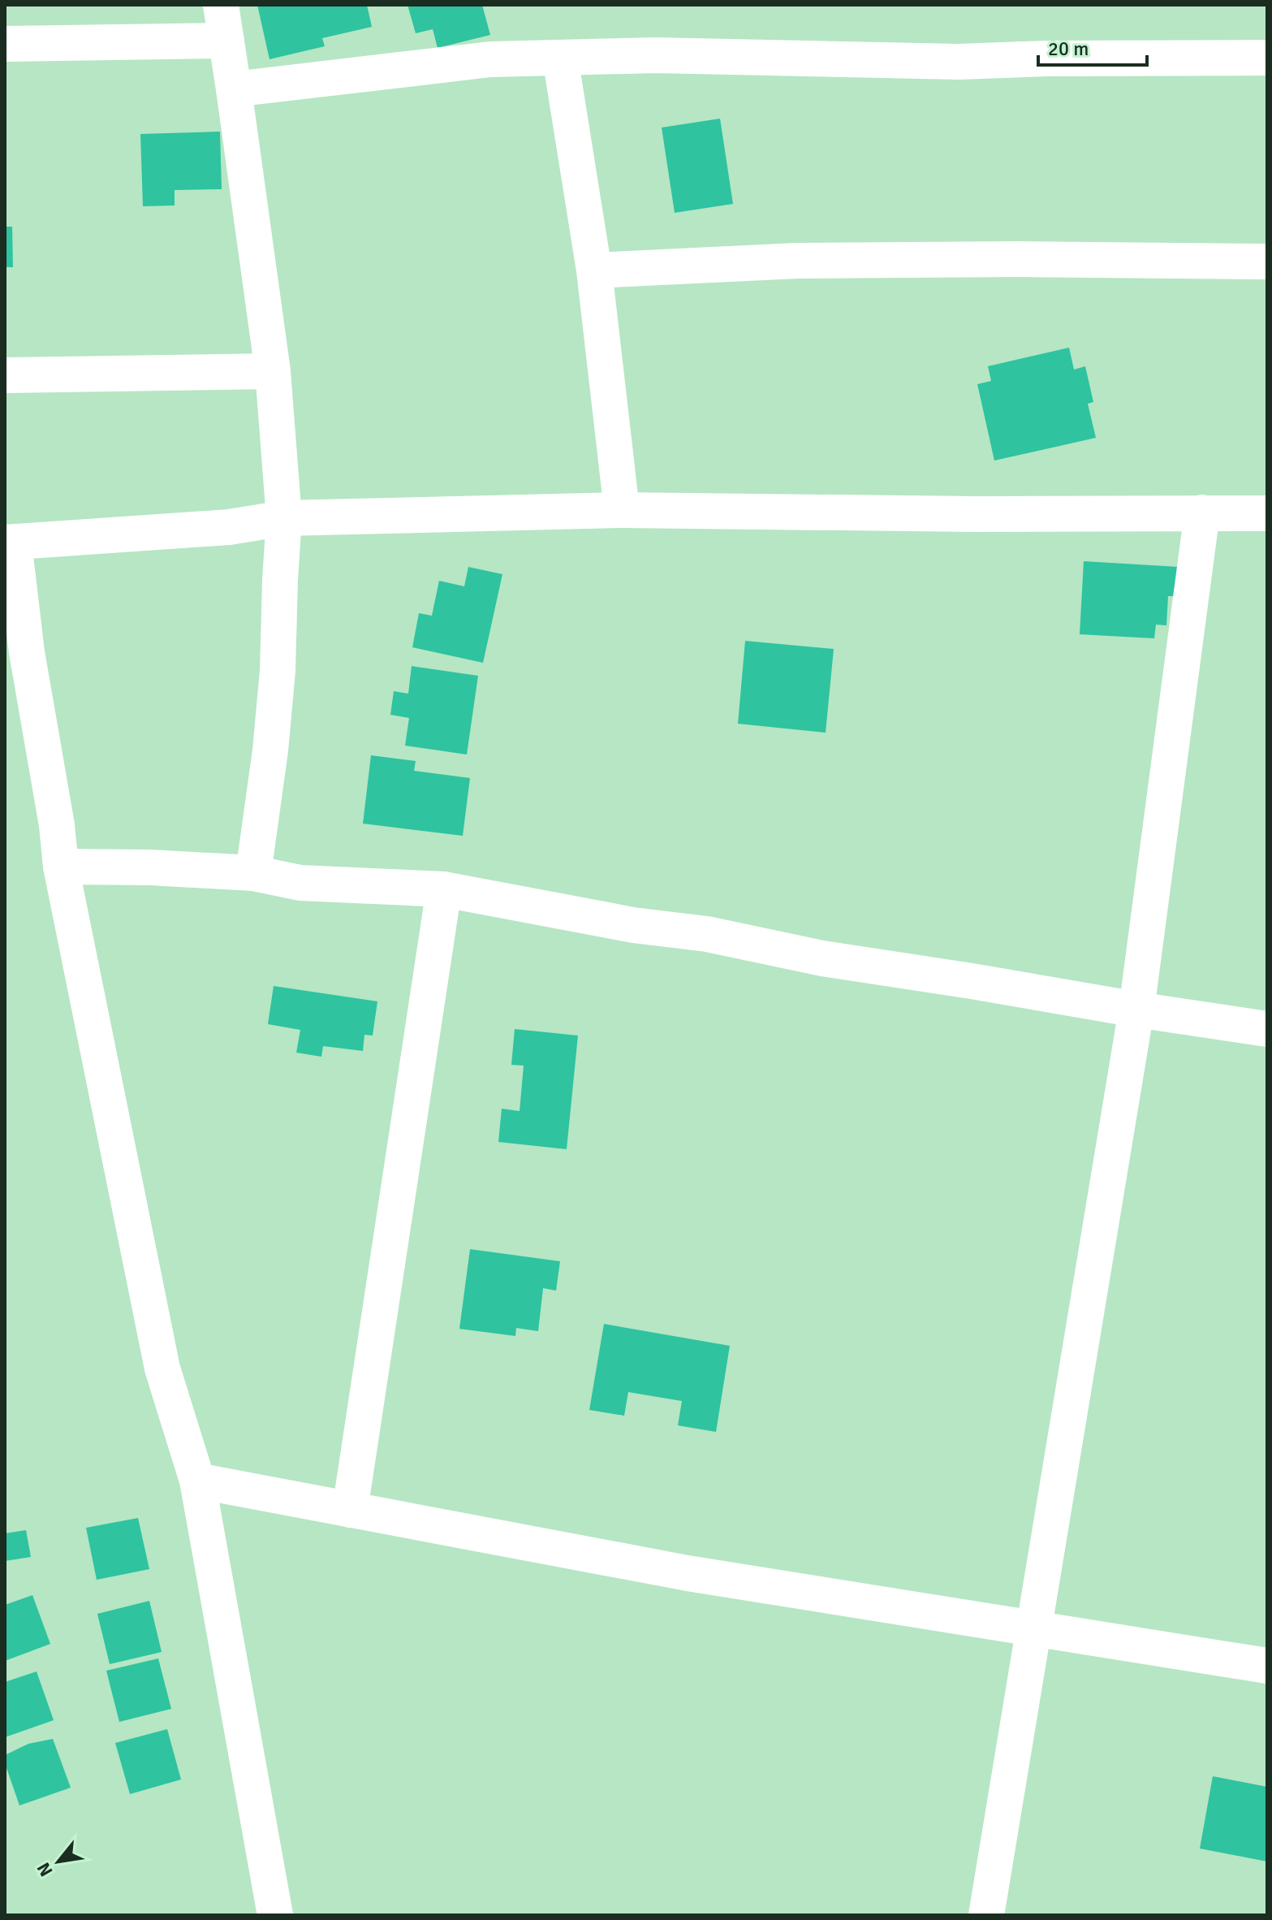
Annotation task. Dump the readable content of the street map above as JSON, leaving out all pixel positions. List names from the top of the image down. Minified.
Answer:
{"scale_bar":"20 m","north":"bottom left"}
